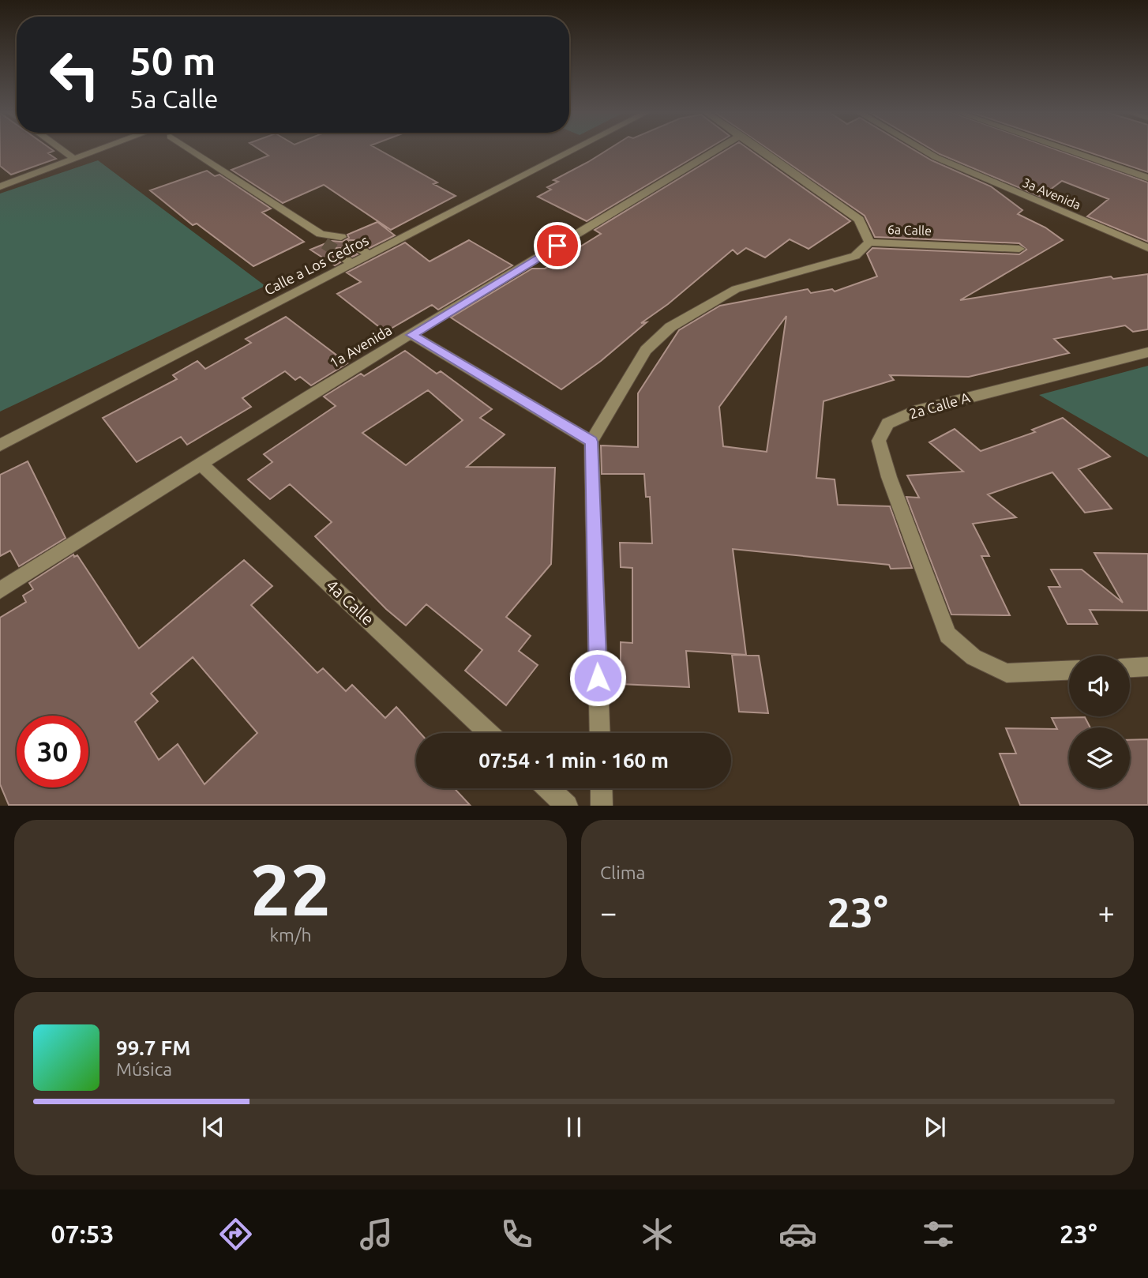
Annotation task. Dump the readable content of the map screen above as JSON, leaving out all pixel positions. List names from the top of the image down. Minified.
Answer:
{"streets":{"street":["3a Avenida","6a Calle","Calle a Los Cedros","1a Avenida","2a Calle A","4a Calle"]},"crossings":[["1a Avenida","4a Calle"]],"page":{"turn":["50 m","5a Calle"],"limit":"30","trip":"07:54 · 1 min · 160 m","tile":[["22","km/h"],"Clima"],"heat":["−","23°","+"],"song":["99.7 FM","Música"],"tabs":["07:53","23°"]}}
